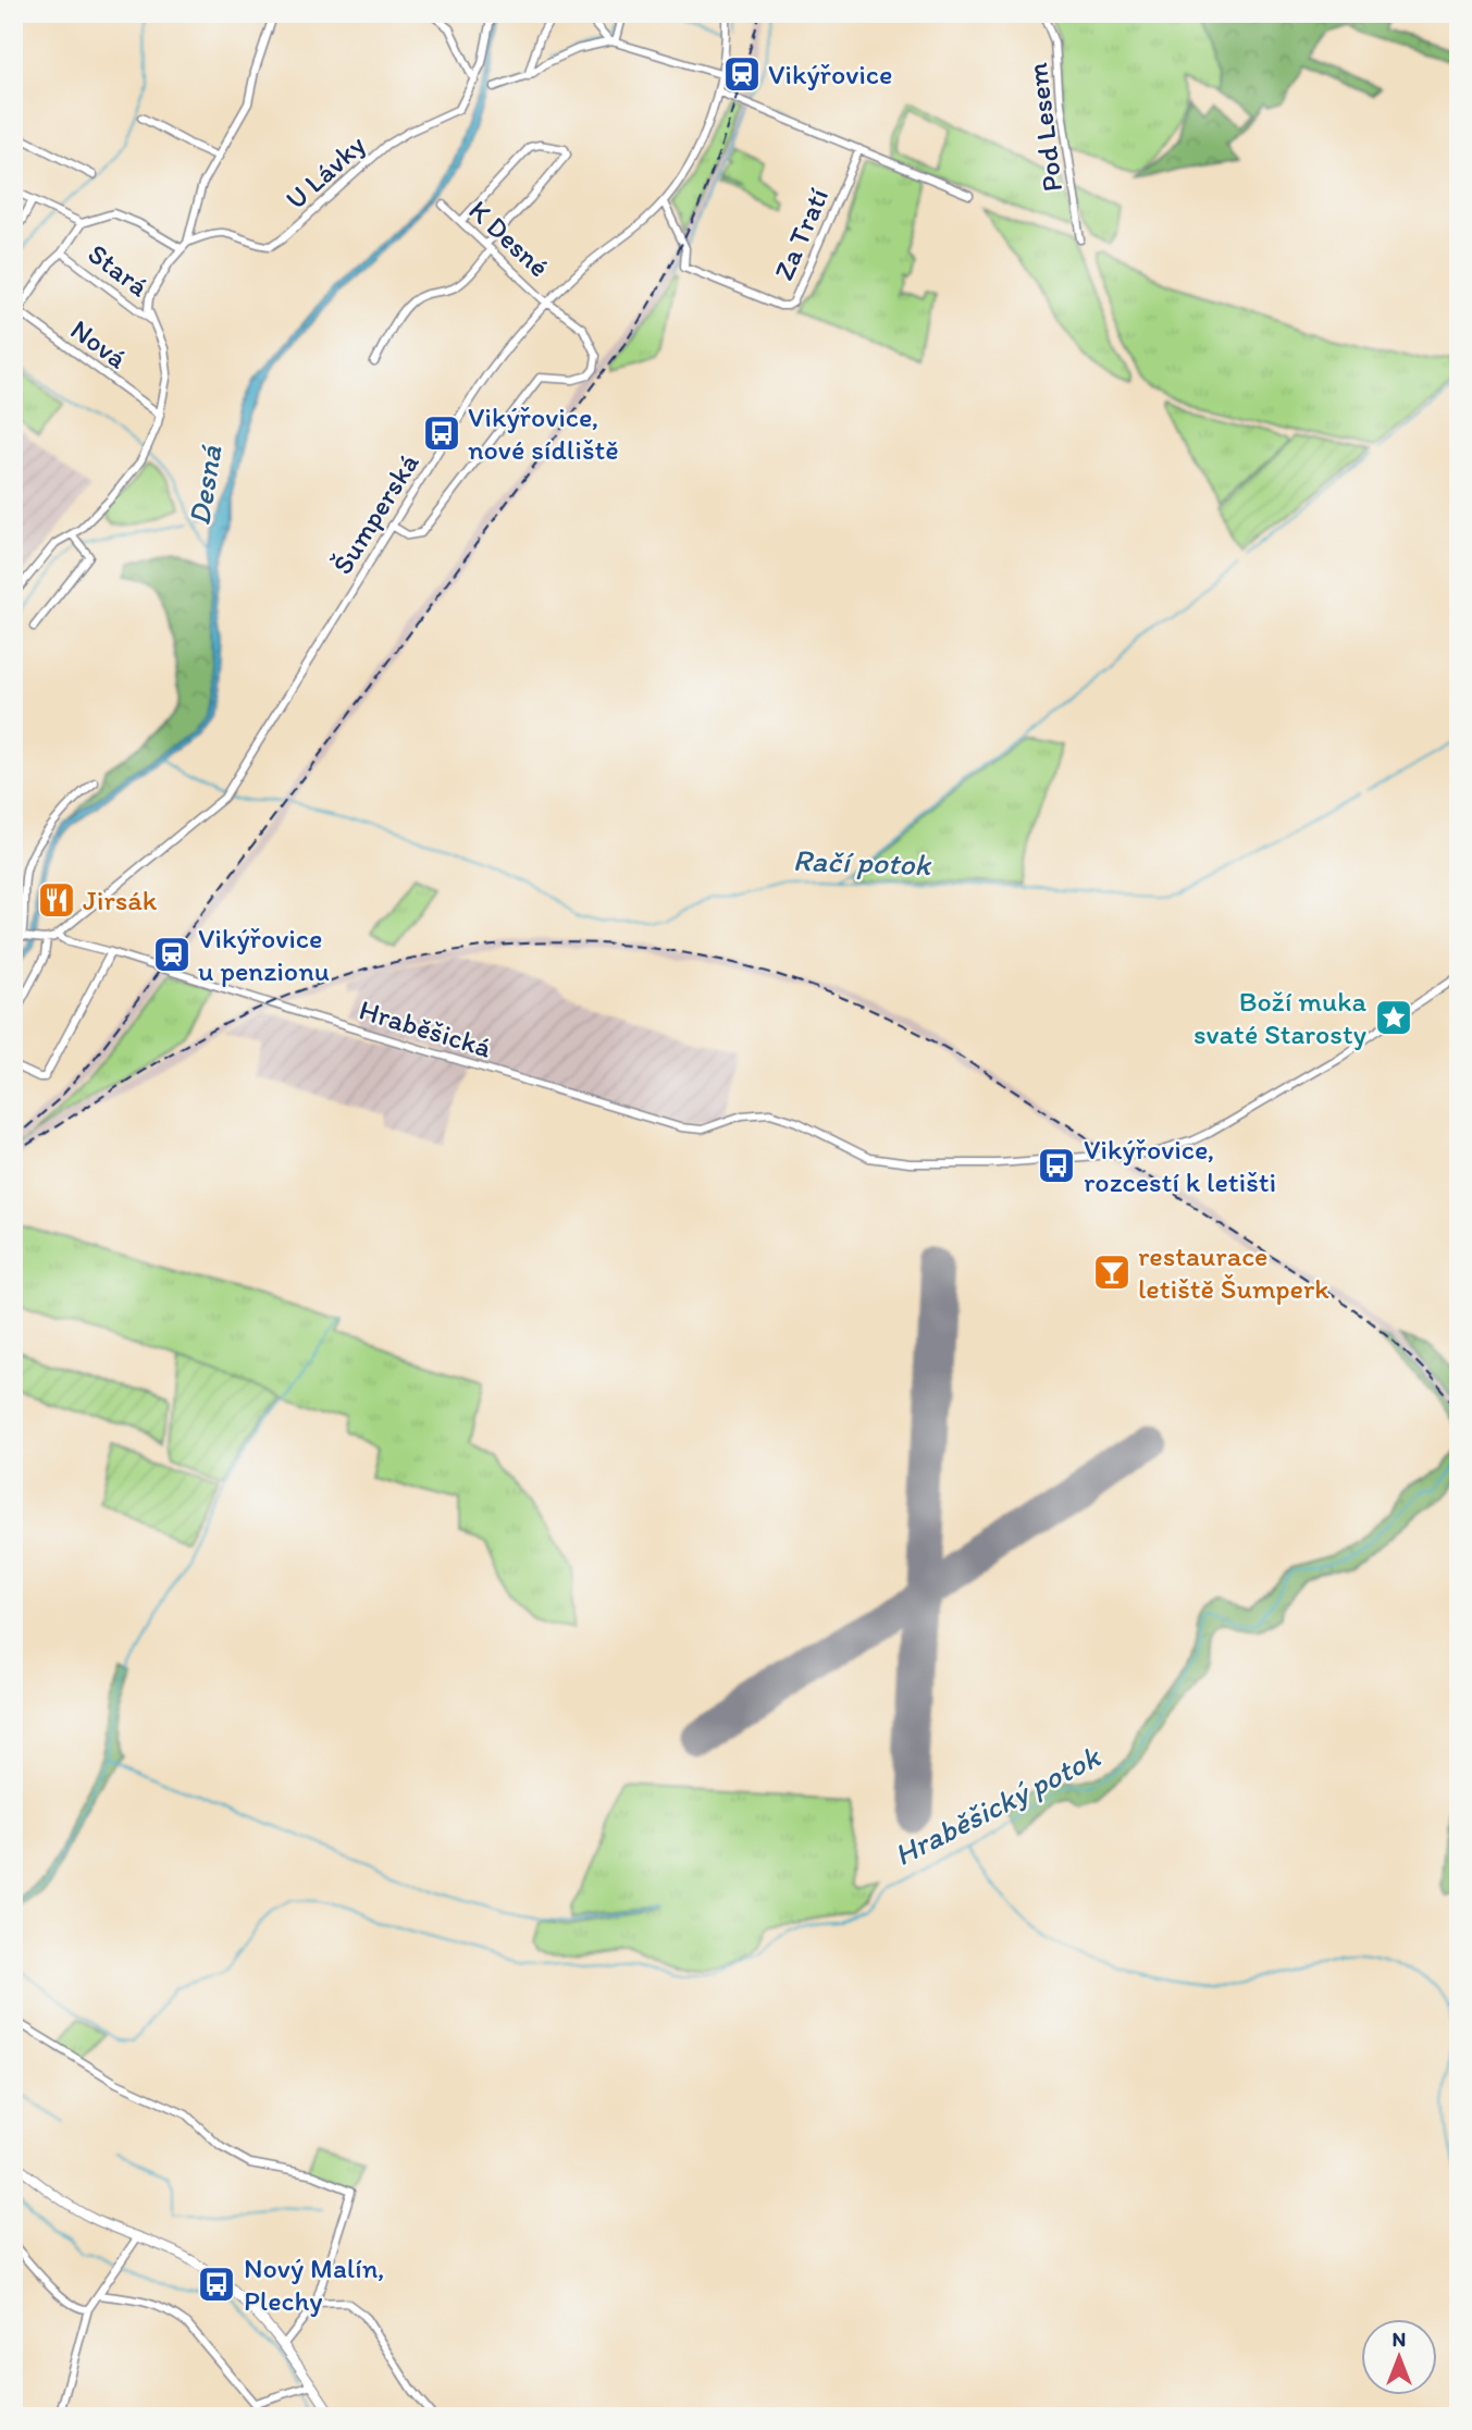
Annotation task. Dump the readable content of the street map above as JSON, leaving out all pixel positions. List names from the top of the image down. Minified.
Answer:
{"streets":{"street":["Pod Lesem","U Lávky","Za Tratí","K Desné","Stará","Nová","Šumperská","Hraběšická"]},"crossings":[["Za Tratí","Šumperská"],["K Desné","Šumperská"],["Stará","Nová"],["Šumperská","Hraběšická"]],"water":["Desná","Račí potok","Hraběšický potok"],"places":{"station":["Vikýřovice","Vikýřovice u penzionu"],"bus stop":["Vikýřovice, nové sídliště","Vikýřovice, rozcestí k letišti","Nový Malín, Plechy"],"restaurant":["Jirsák"],"place":["Boží muka svaté Starosty"],"bar":["restaurace letiště Šumperk"]},"north":"top"}
